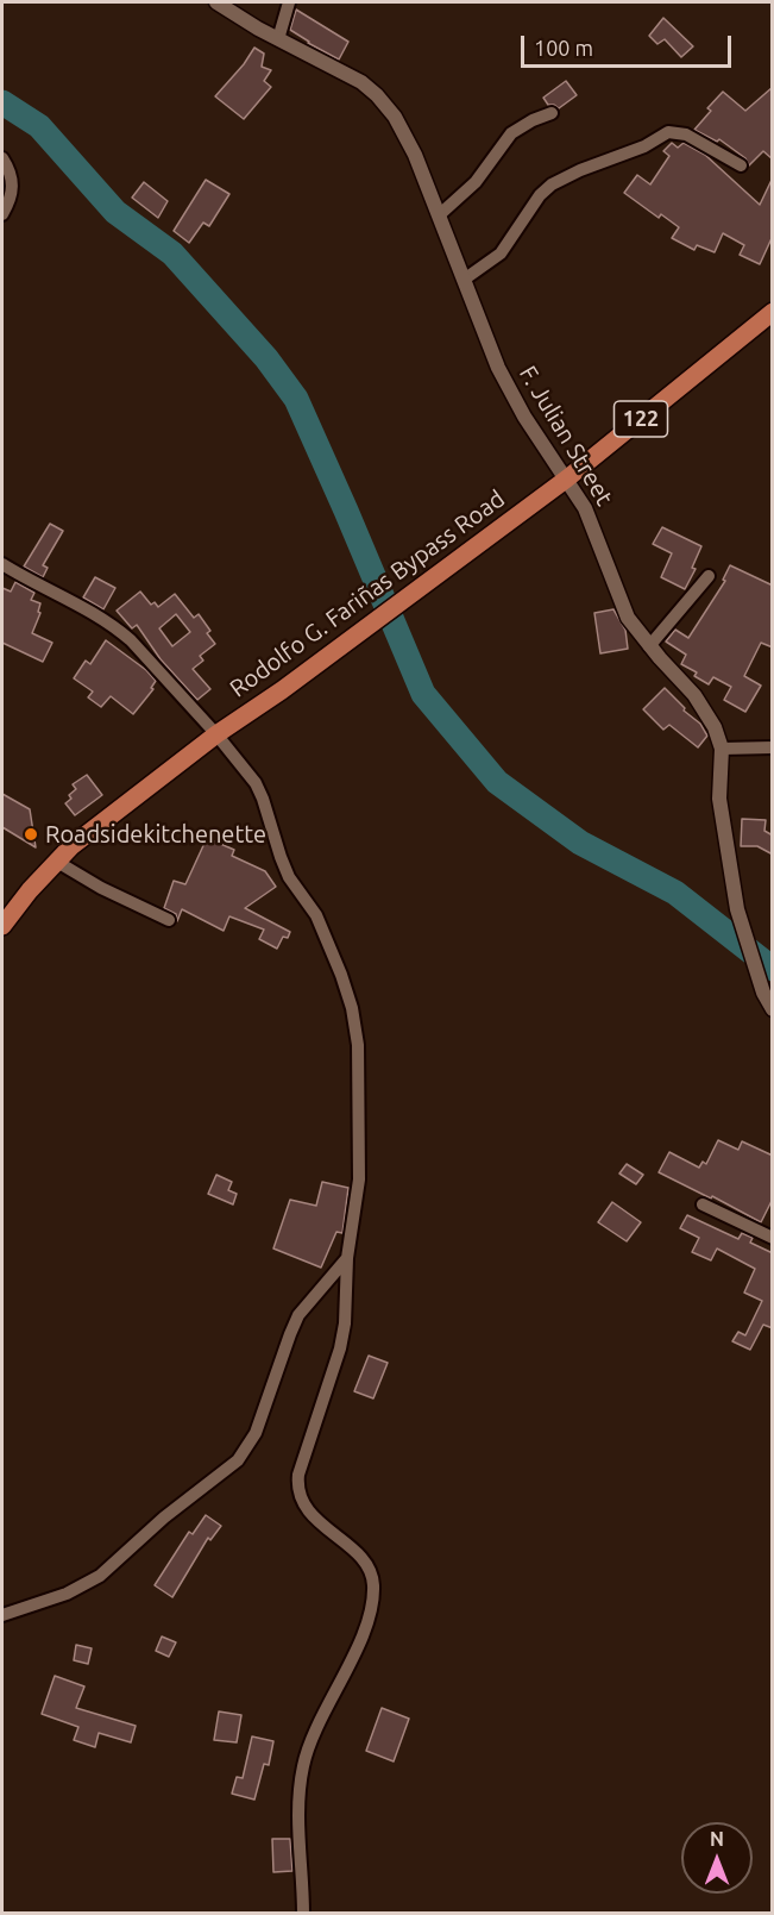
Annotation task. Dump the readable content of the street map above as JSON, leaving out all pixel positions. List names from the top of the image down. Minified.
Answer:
{"streets":{"main road":["122","Rodolfo G. Fariñas Bypass Road"],"street":["F. Julian Street"]},"crossings":[["F. Julian Street","Rodolfo G. Fariñas Bypass Road"]],"places":["Roadsidekitchenette"],"scale_bar":"100 m","north":"top"}
